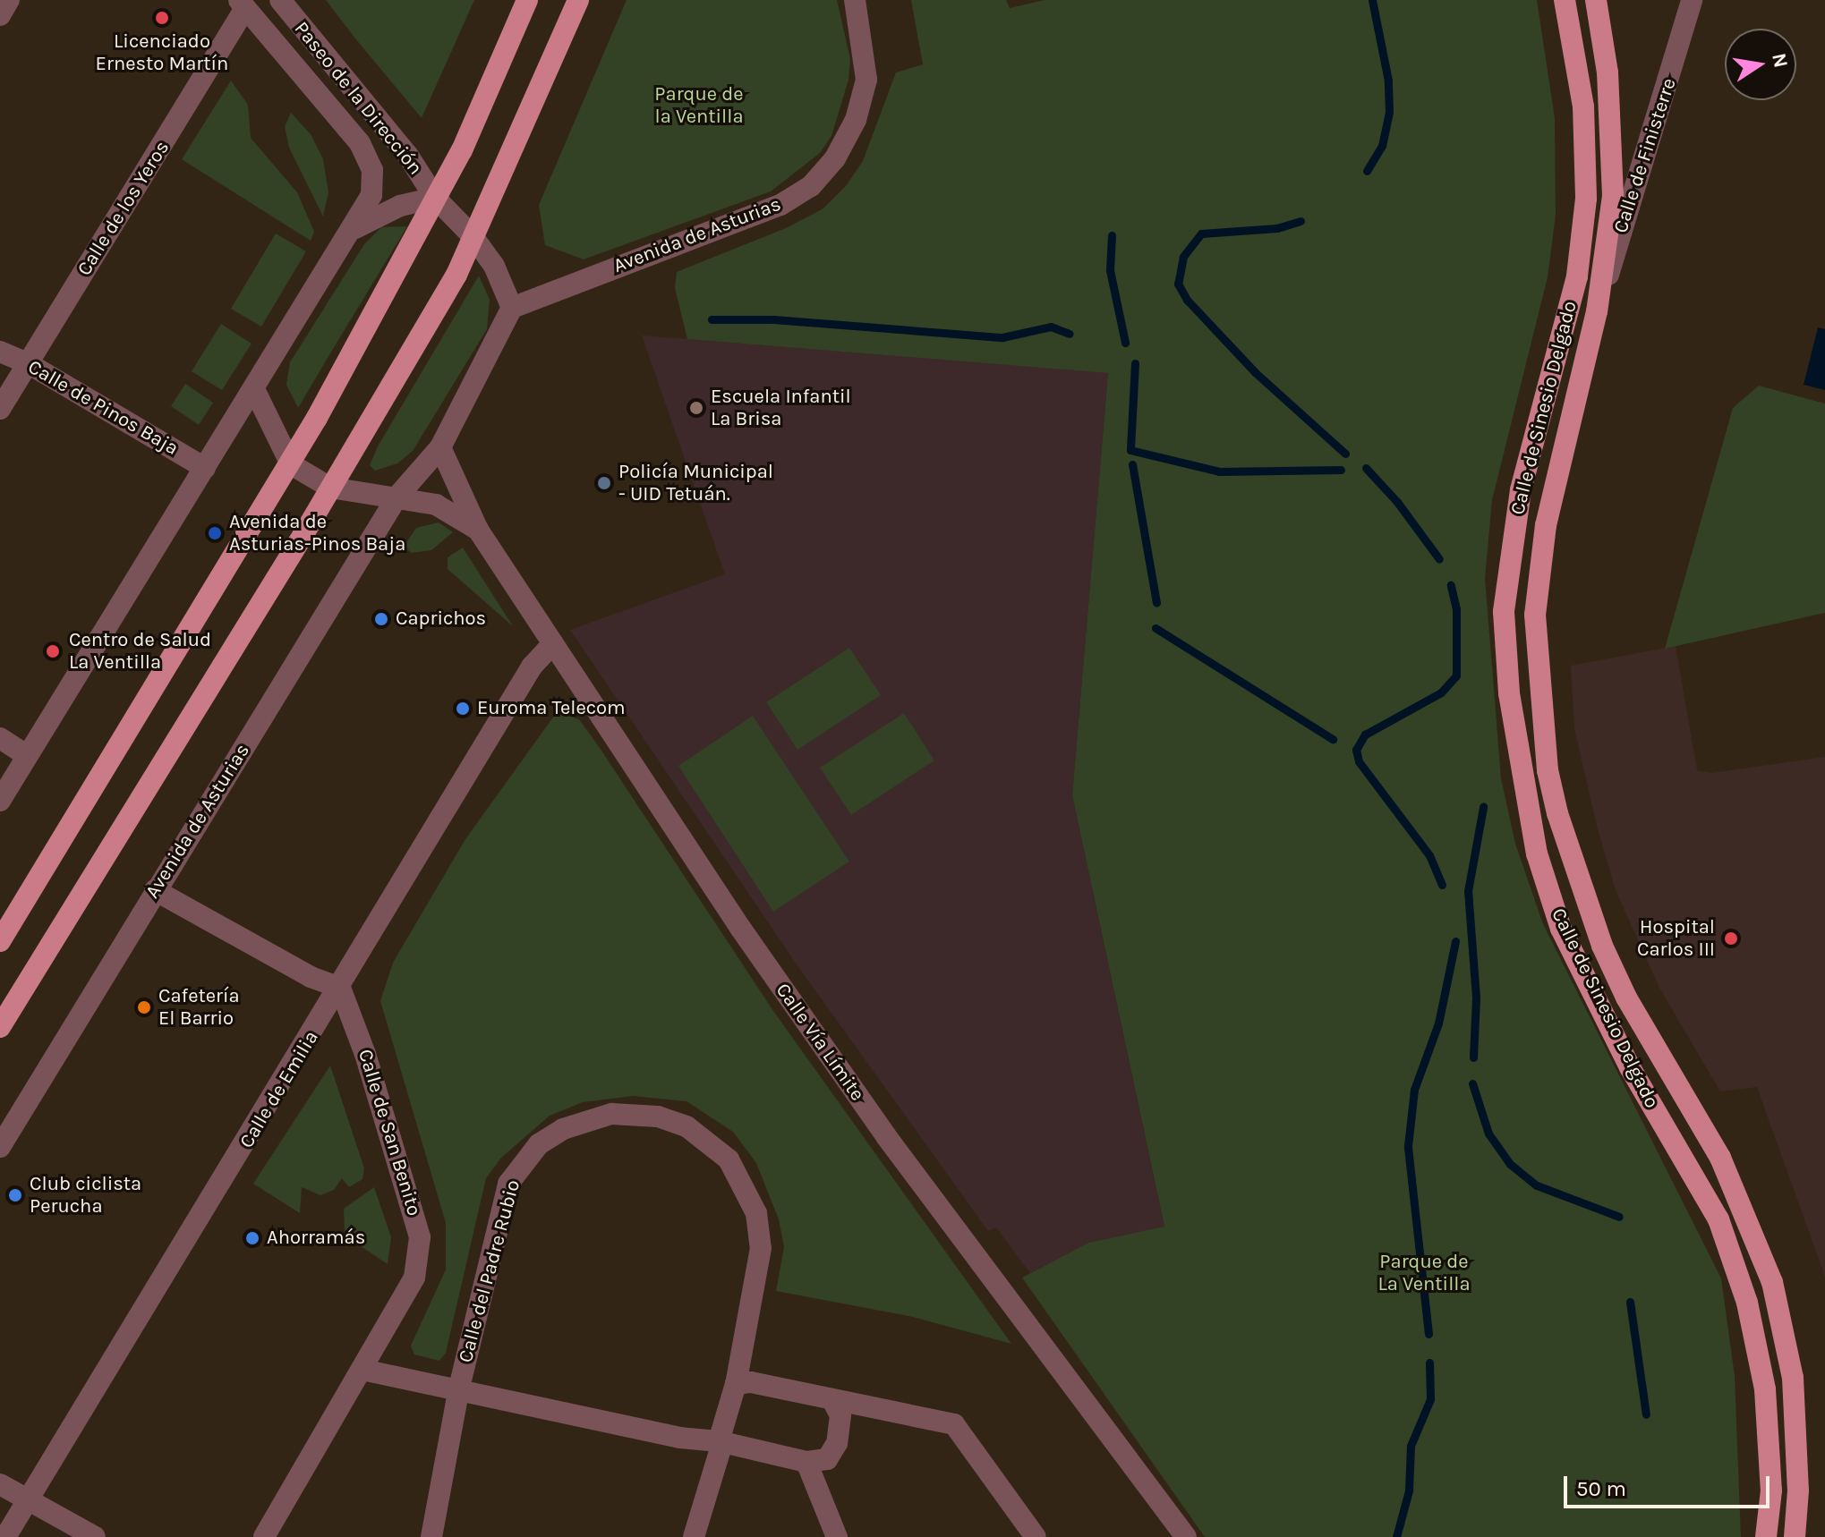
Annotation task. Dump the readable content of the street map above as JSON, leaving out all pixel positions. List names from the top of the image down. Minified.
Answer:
{"streets":{"main road":["Calle de Sinesio Delgado"],"street":["Paseo de la Dirección","Calle de Finisterre","Calle de los Yeros","Avenida de Asturias","Calle de Pinos Baja","Calle Vía Límite","Calle de Emilia","Calle de San Benito","Calle del Padre Rubio"]},"crossings":[["Paseo de la Dirección","Calle de los Yeros"],["Calle de Finisterre","Calle de Sinesio Delgado"],["Calle de los Yeros","Calle de Pinos Baja"],["Avenida de Asturias","Calle Vía Límite"],["Calle Vía Límite","Calle de Emilia"],["Calle de Emilia","Calle de San Benito"],["Calle de San Benito","Calle del Padre Rubio"]],"parks":["Parque de la Ventilla","Parque de La Ventilla"],"places":["Licenciado Ernesto Martín","Escuela Infantil La Brisa","Policía Municipal - UID Tetuán.","Avenida de Asturias-Pinos Baja","Caprichos","Centro de Salud La Ventilla","Euroma Telecom","Hospital Carlos III","Cafetería El Barrio","Club ciclista Perucha","Ahorramás"],"scale_bar":"50 m","north":"right"}
